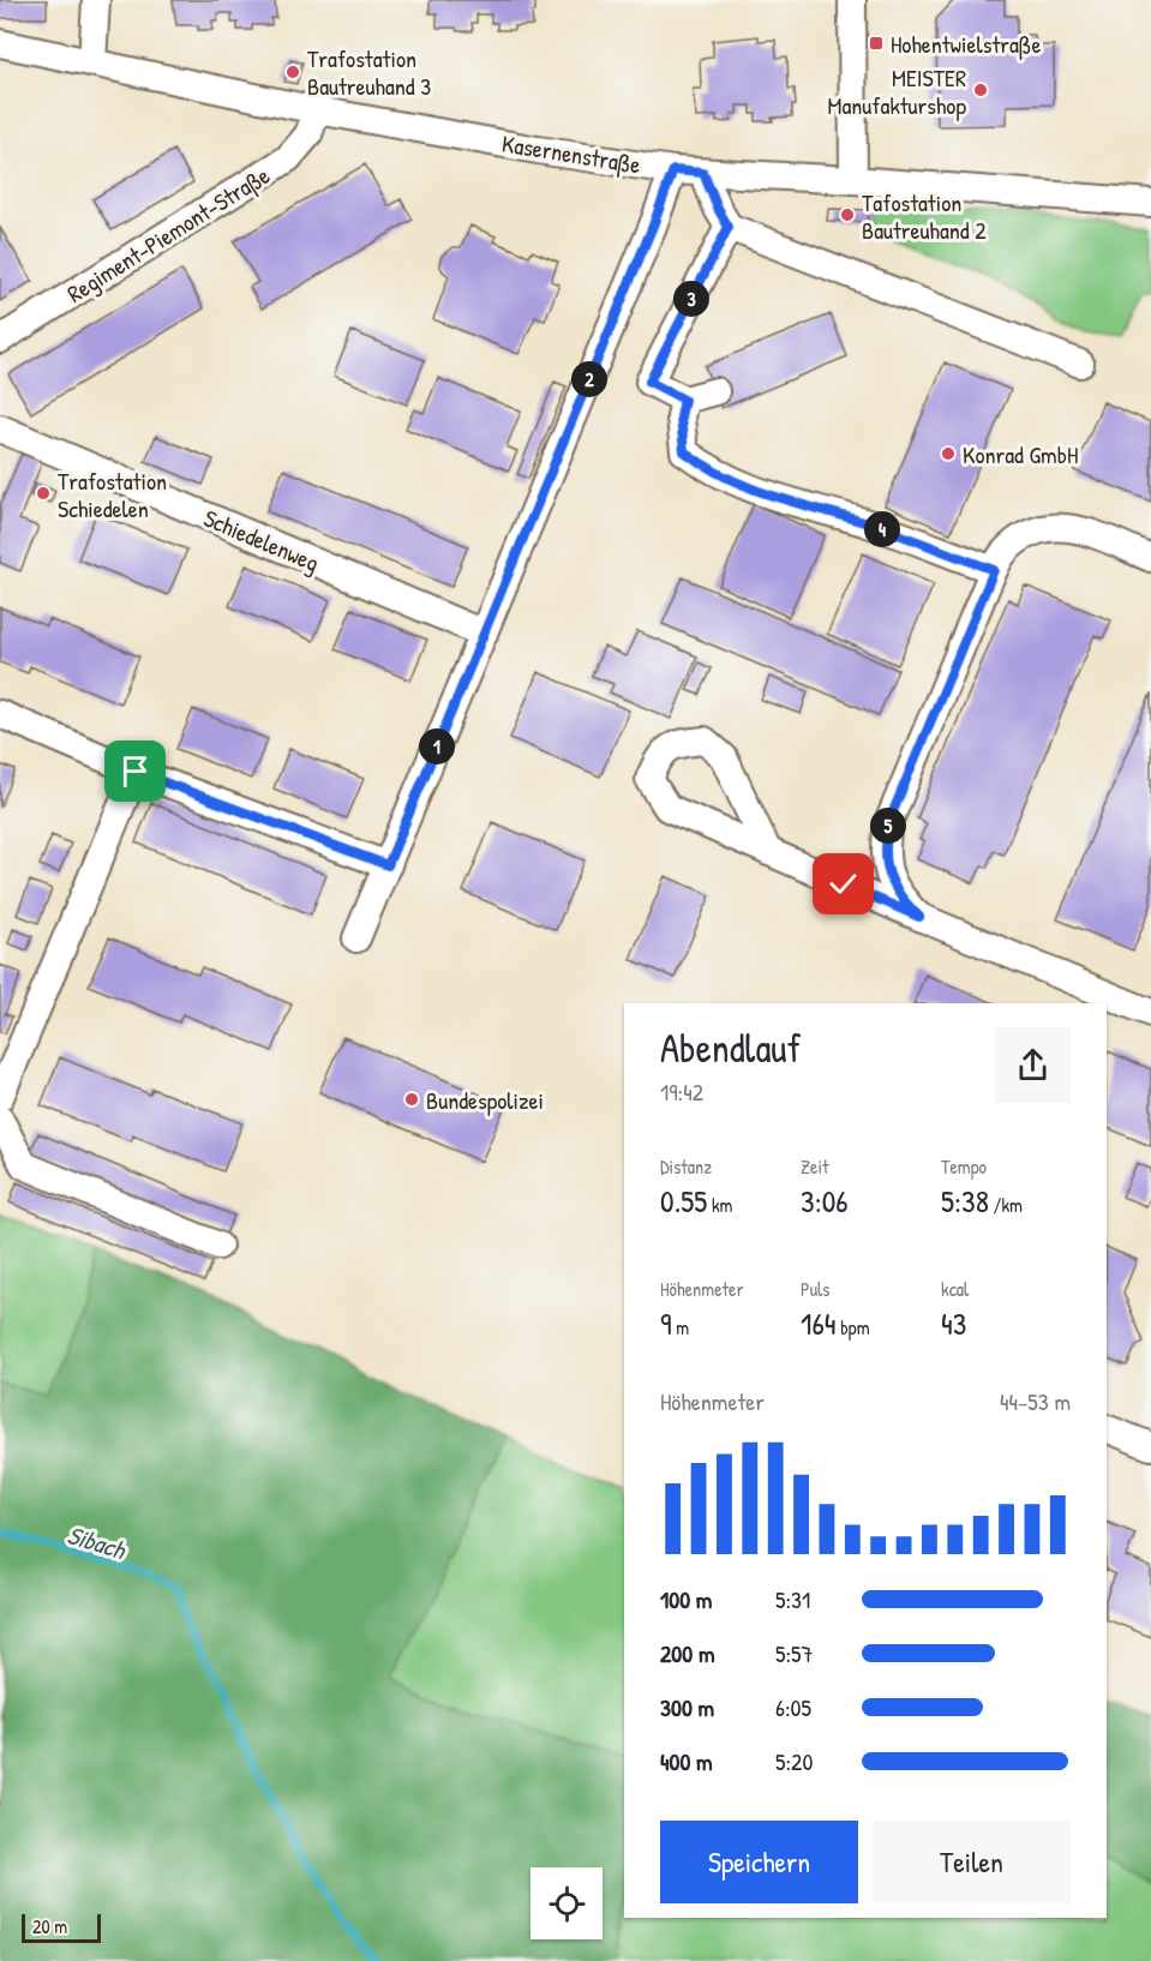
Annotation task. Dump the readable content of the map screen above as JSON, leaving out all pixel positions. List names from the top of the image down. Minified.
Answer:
{"streets":{"street":["Kasernenstraße","Regiment-Piemont-Straße","Schiedelenweg"]},"crossings":[["Kasernenstraße","Regiment-Piemont-Straße"]],"water":["Sibach"],"places":{"transit":["Hohentwielstraße"],"other":["Trafostation Bautreuhand 3","MEISTER Manufakturshop","Tafostation Bautreuhand 2","Konrad GmbH","Trafostation Schiedelen","Bundespolizei"]},"scale_bar":"20 m","page":{"pins":["3","2","4","1","5"],"heading":["Abendlauf","19:42"],"stats":[["Distanz","0.55 km"],["Zeit","3:06"],["Tempo","5:38 /km"],["Höhenmeter","9 m"],["Puls","164 bpm"],["kcal","43"]],"chart":["Höhenmeter","44–53 m"],"list":[{"name":"100 m","note":"5:31"},{"name":"200 m","note":"5:57"},{"name":"300 m","note":"6:05"},{"name":"400 m","note":"5:20"}],"buttons":["Speichern","Teilen"],"scale":"20 m"}}
